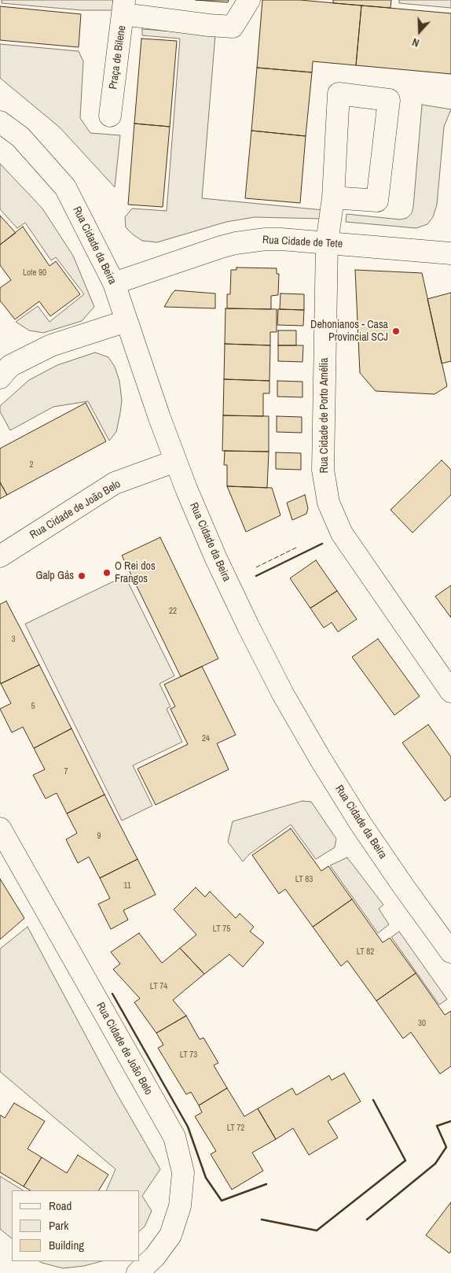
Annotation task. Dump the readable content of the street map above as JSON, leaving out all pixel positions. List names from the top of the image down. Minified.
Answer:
{"streets":{"street":["Praça de Bilene","Rua Cidade de Tete","Rua Cidade da Beira","Rua Cidade de Porto Amélia","Rua Cidade de João Belo"]},"crossings":[["Rua Cidade de Tete","Rua Cidade da Beira"],["Rua Cidade de Tete","Rua Cidade de Porto Amélia"],["Rua Cidade da Beira","Rua Cidade de João Belo"]],"places":["Dehonianos - Casa Provincial SCJ","O Rei dos Frangos","Galp Gás"],"house_numbers":["Lote 90","2","22","3","5","24","7","9","LT 83","11","LT 75","LT 82","LT 74","30","LT 73","LT 72"],"legend":["Road","Park","Building"],"north":"bottom"}
